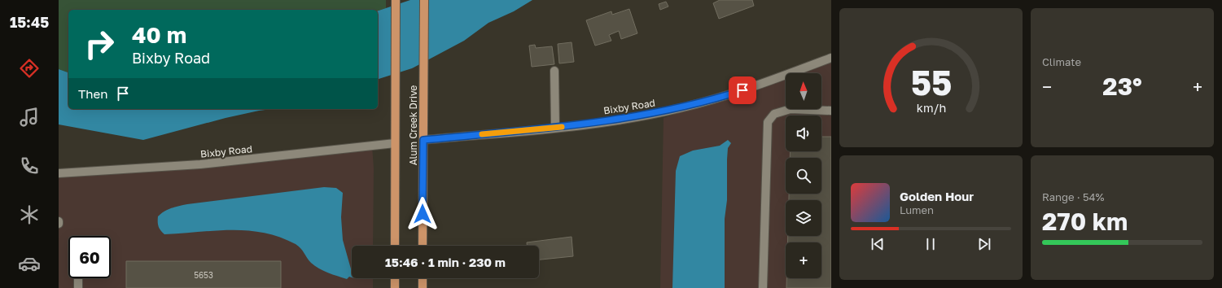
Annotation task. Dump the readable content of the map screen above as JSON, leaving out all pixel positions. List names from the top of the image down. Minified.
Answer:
{"streets":{"main road":["Alum Creek Drive"],"street":["Bixby Road"]},"crossings":[["Bixby Road","Alum Creek Drive"]],"house_numbers":["5653"],"north":"top","page":{"tabs":"15:45","tile":["Climate",["Range · 54%","270 km"]],"turn":["40 m","Bixby Road"],"map_buttons":"+","heat":["−","23°","+"],"then":"Then","song":["Golden Hour","Lumen"],"limit":"60","trip":"15:46 · 1 min · 230 m","gauge":["55","km/h"]}}
